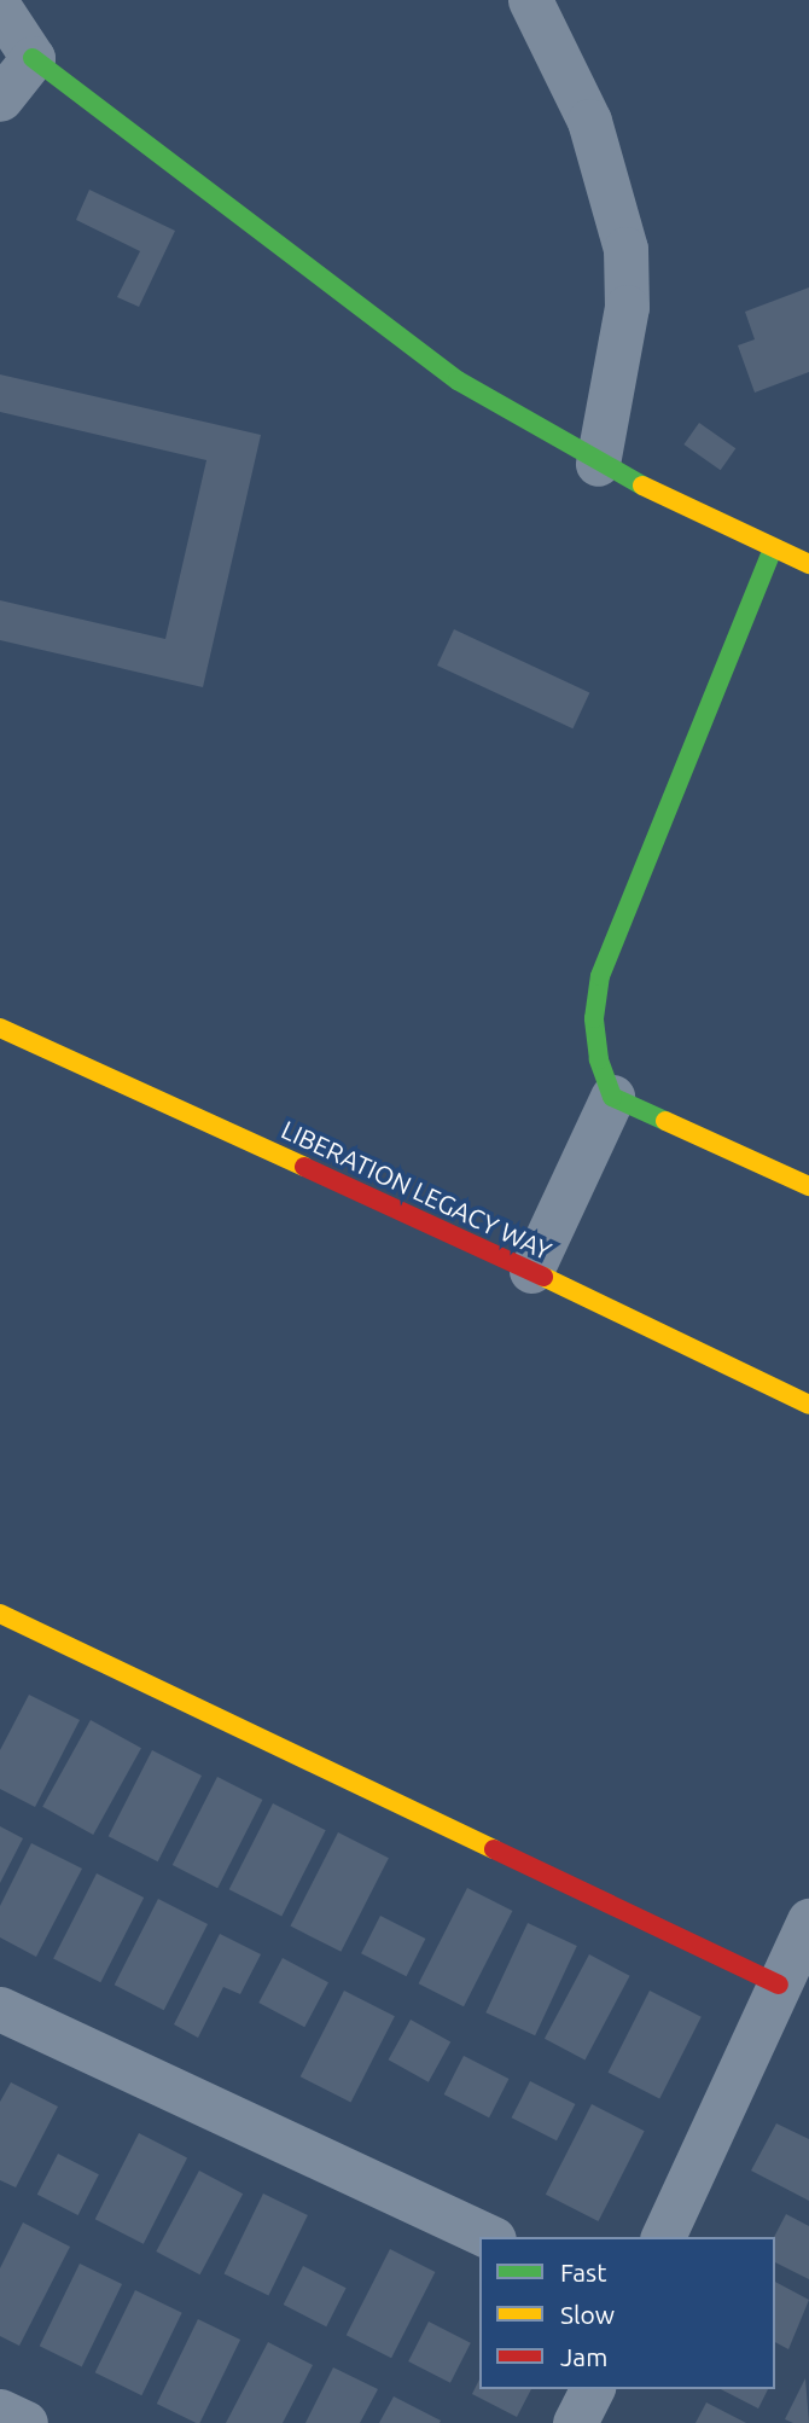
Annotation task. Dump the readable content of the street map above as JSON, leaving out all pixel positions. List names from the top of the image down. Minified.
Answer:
{"streets":{"street":["LIBERATION LEGACY WAY"]},"legend":["Fast","Slow","Jam"]}
